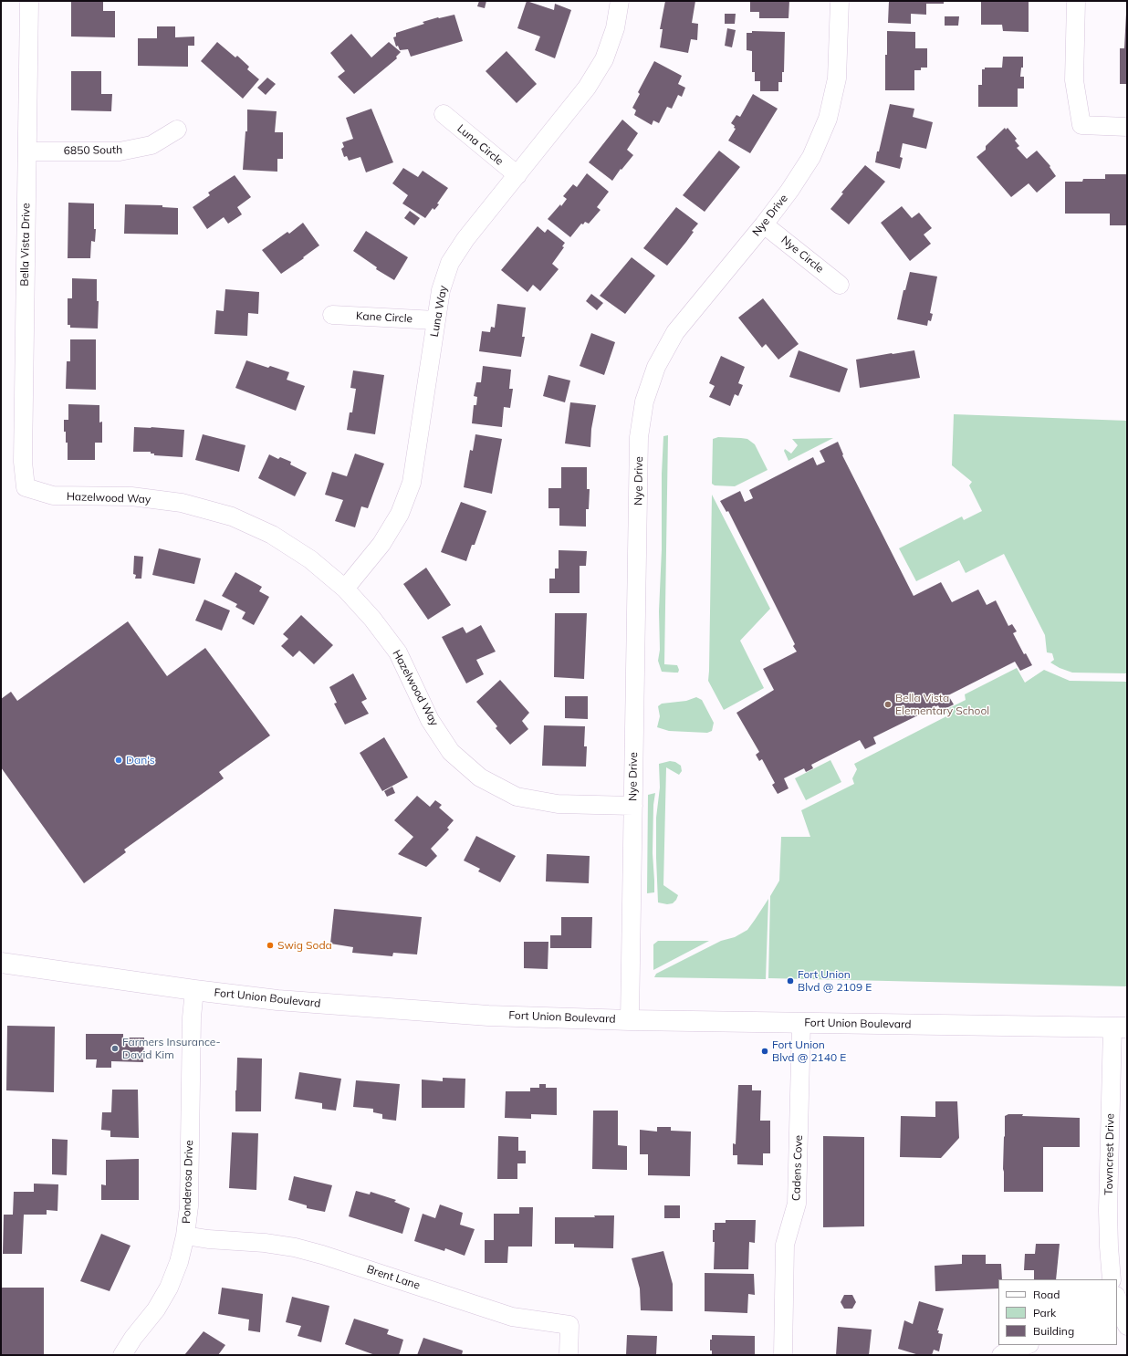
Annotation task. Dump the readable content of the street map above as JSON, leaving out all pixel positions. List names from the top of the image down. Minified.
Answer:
{"streets":{"main road":["Fort Union Boulevard"],"street":["Luna Circle","6850 South","Nye Drive","Bella Vista Drive","Nye Circle","Luna Way","Kane Circle","Hazelwood Way","Towncrest Drive","Cadens Cove","Ponderosa Drive","Brent Lane"]},"crossings":[["Luna Circle","Luna Way"],["6850 South","Bella Vista Drive"],["Nye Drive","Nye Circle"],["Nye Drive","Hazelwood Way"],["Nye Drive","Fort Union Boulevard"],["Bella Vista Drive","Hazelwood Way"],["Luna Way","Kane Circle"],["Luna Way","Hazelwood Way"],["Fort Union Boulevard","Towncrest Drive"],["Fort Union Boulevard","Cadens Cove"],["Fort Union Boulevard","Ponderosa Drive"],["Ponderosa Drive","Brent Lane"]],"places":["Bella Vista Elementary School","Dan's","Swig Soda","Fort Union Blvd @ 2109 E","Farmers Insurance- David Kim","Fort Union Blvd @ 2140 E"],"legend":["Road","Park","Building"]}
